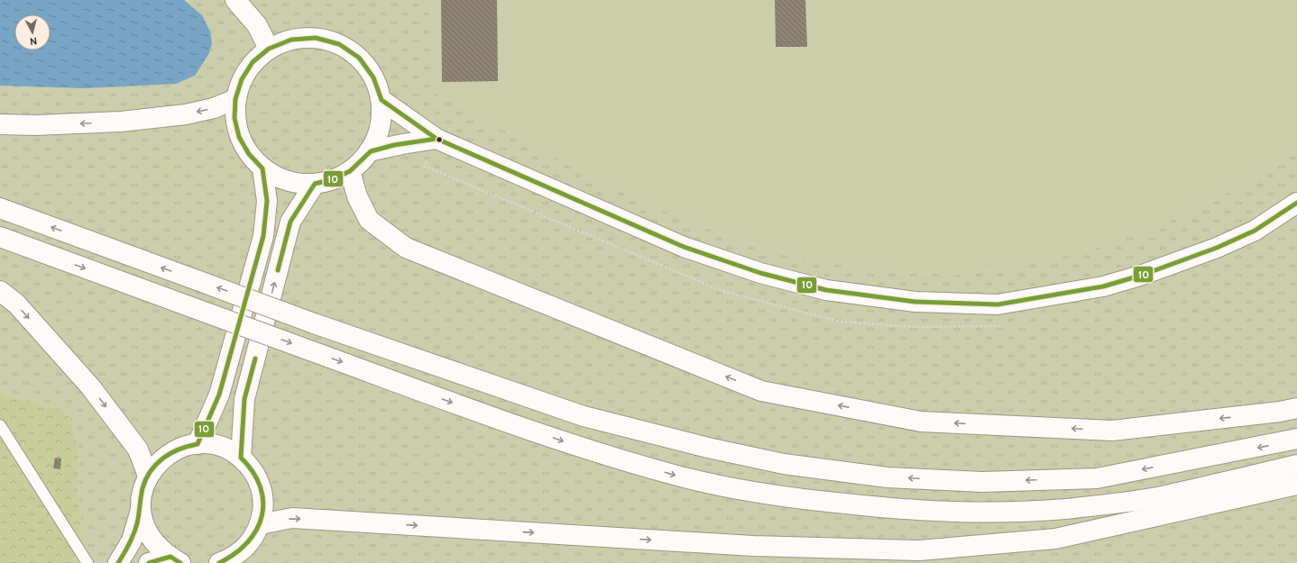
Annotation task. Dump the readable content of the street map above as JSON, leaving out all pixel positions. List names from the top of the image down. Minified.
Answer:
{"lines":["transit line 10"],"north":"bottom"}
